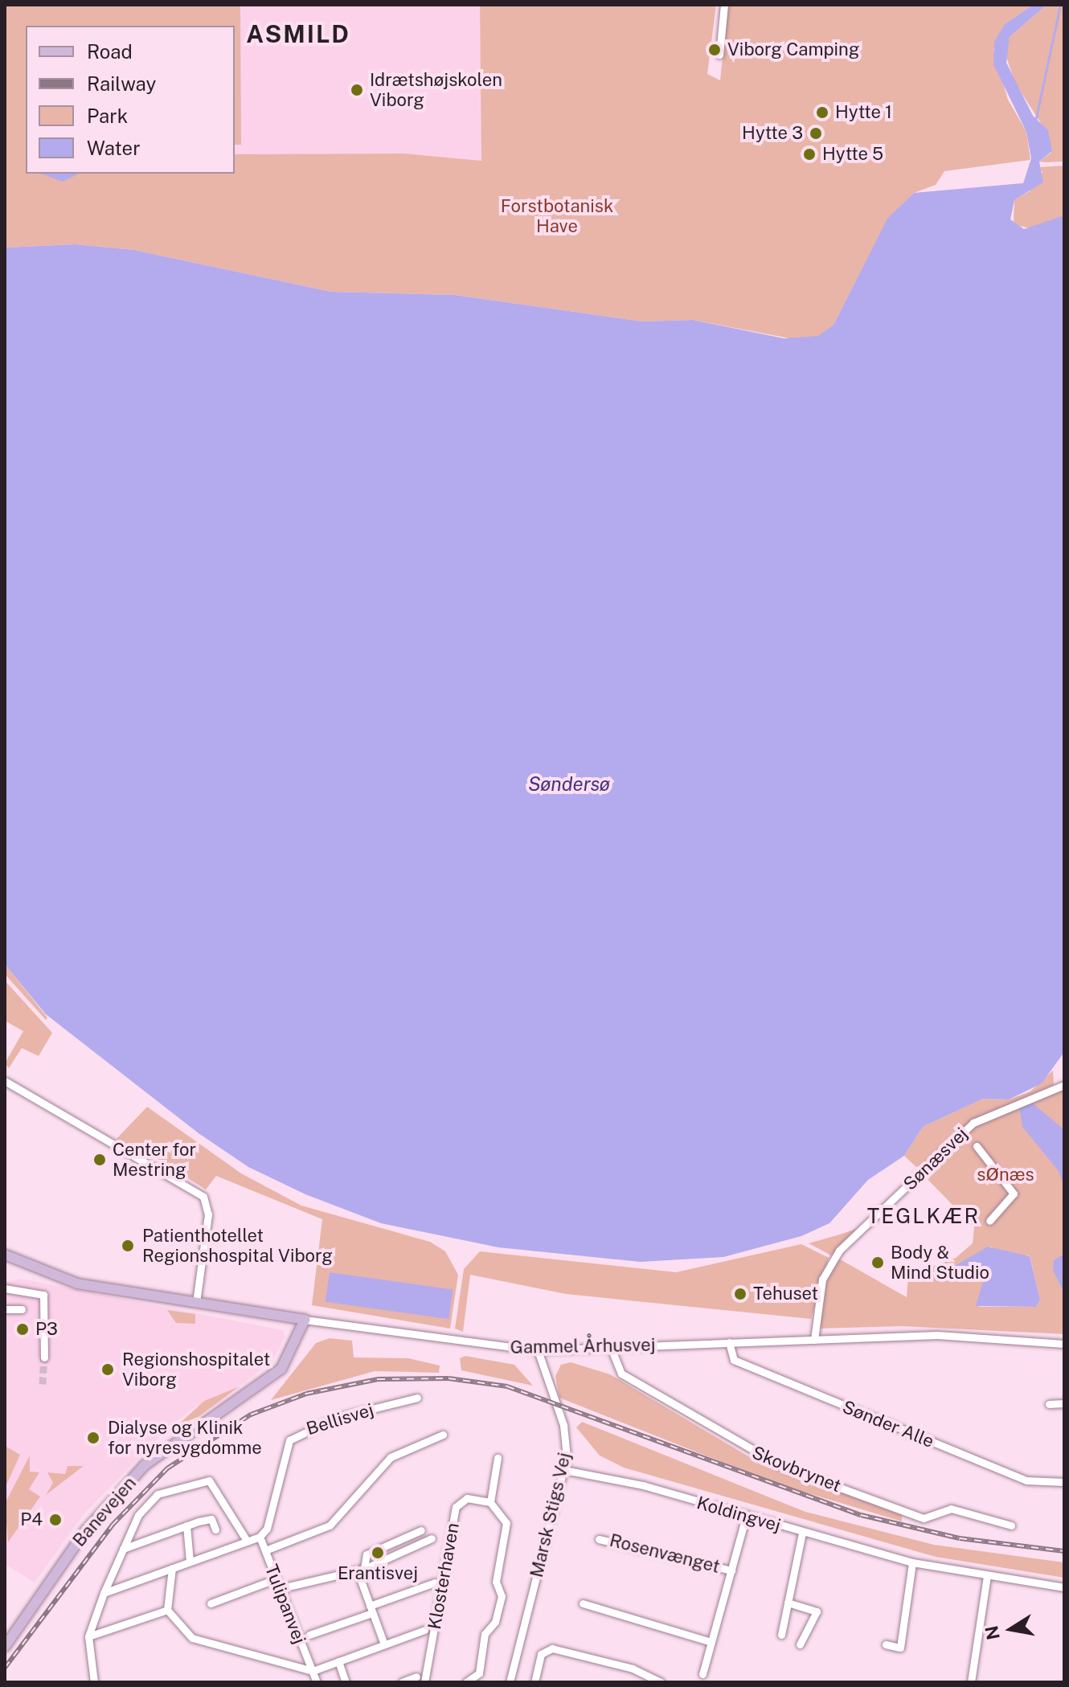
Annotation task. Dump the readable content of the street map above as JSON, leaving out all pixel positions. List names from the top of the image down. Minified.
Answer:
{"streets":{"main road":["Gammel Århusvej","Banevejen"],"street":["Sønæsvej","Bellisvej","Sønder Alle","Skovbrynet","Koldingvej","Marsk Stigs Vej","Rosenvænget","Klosterhaven","Tulipanvej"]},"crossings":[["Sønæsvej","Gammel Århusvej"],["Gammel Århusvej","Sønder Alle"],["Gammel Århusvej","Skovbrynet"],["Gammel Århusvej","Banevejen"],["Gammel Århusvej","Marsk Stigs Vej"],["Bellisvej","Tulipanvej"],["Koldingvej","Marsk Stigs Vej"],["Koldingvej","Rosenvænget"]],"districts":["ASMILD","TEGLKÆR"],"water":["Søndersø"],"parks":["Forstbotanisk Have","sØnæs"],"places":["Viborg Camping","Idrætshøjskolen Viborg","Hytte 1","Hytte 3","Hytte 5","Center for Mestring","Patienthotellet Regionshospital Viborg","Body & Mind Studio","Tehuset","P3","Regionshospitalet Viborg","Dialyse og Klinik for nyresygdomme","P4","Erantisvej"],"legend":["Road","Railway","Park","Water"],"north":"left"}
